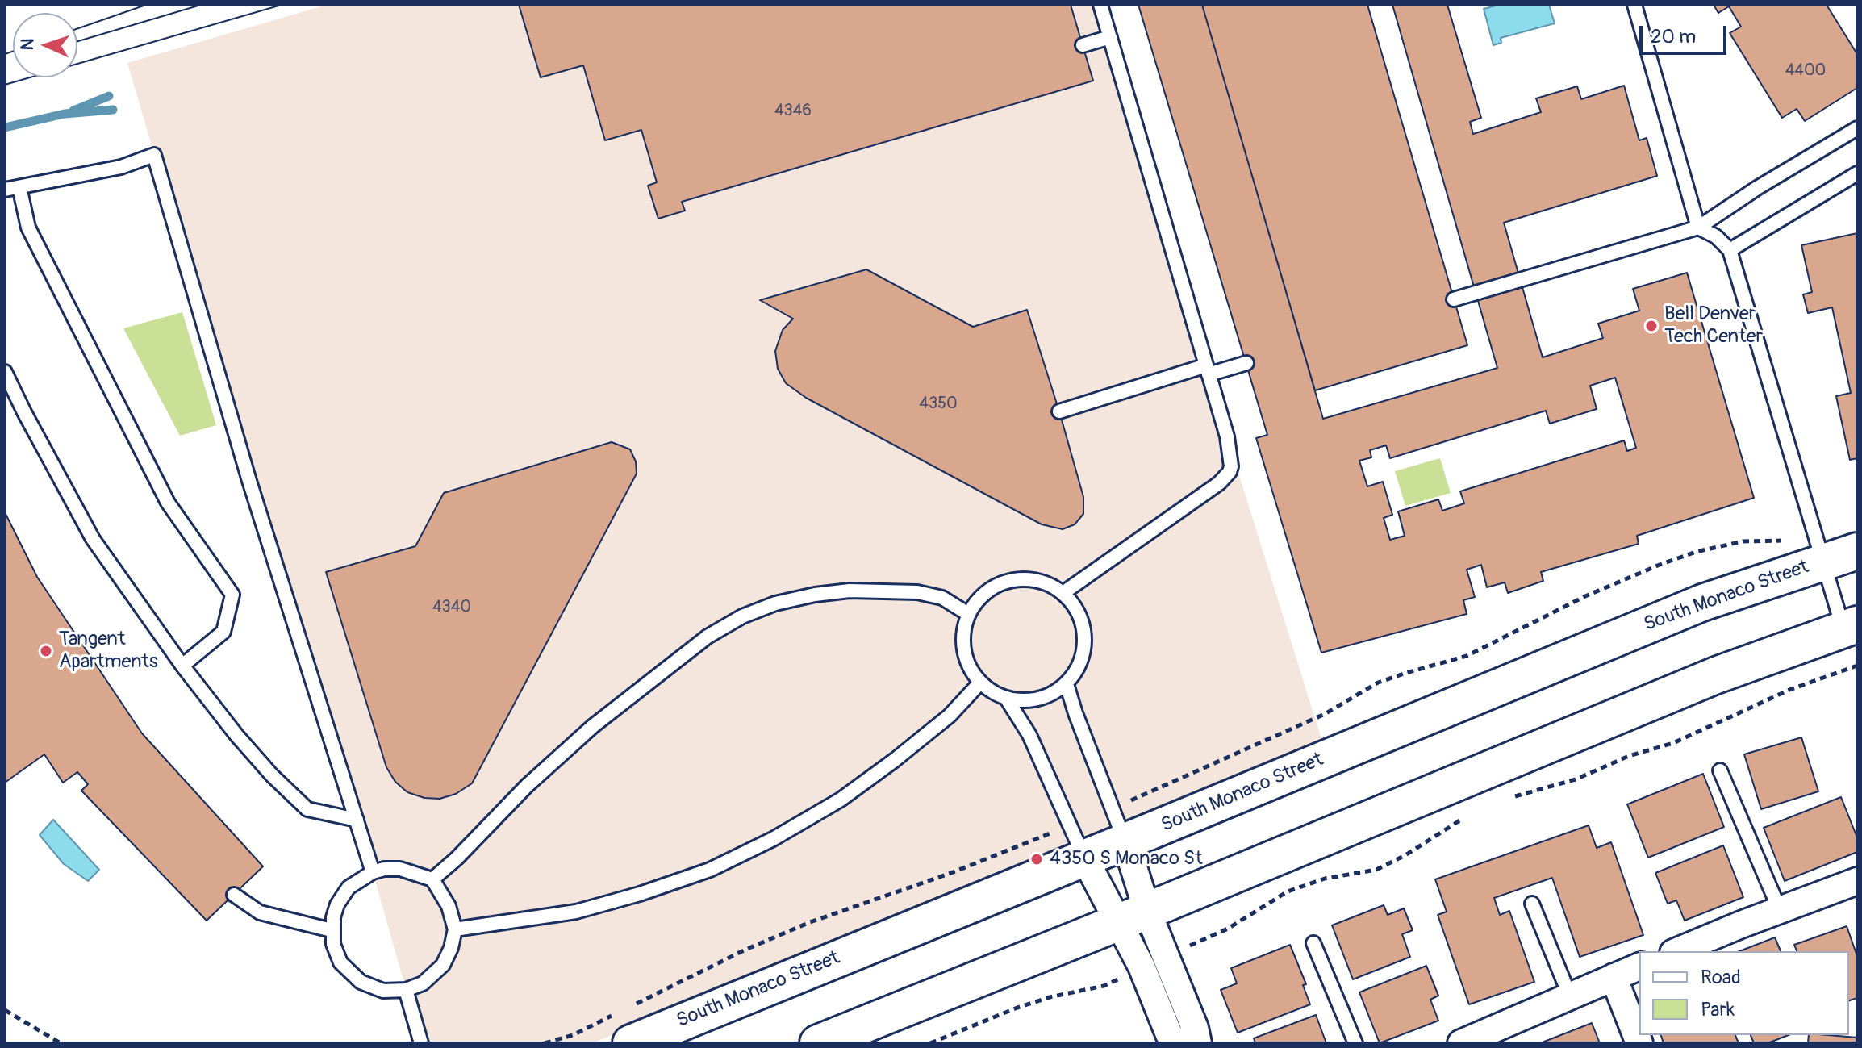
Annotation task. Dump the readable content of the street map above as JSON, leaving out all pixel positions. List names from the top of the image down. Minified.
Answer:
{"streets":{"main road":["South Monaco Street"]},"places":["Bell Denver Tech Center","Tangent Apartments","4350 S Monaco St"],"house_numbers":["4400","4346","4350","4340"],"legend":["Road","Park"],"scale_bar":"20 m","north":"left"}
